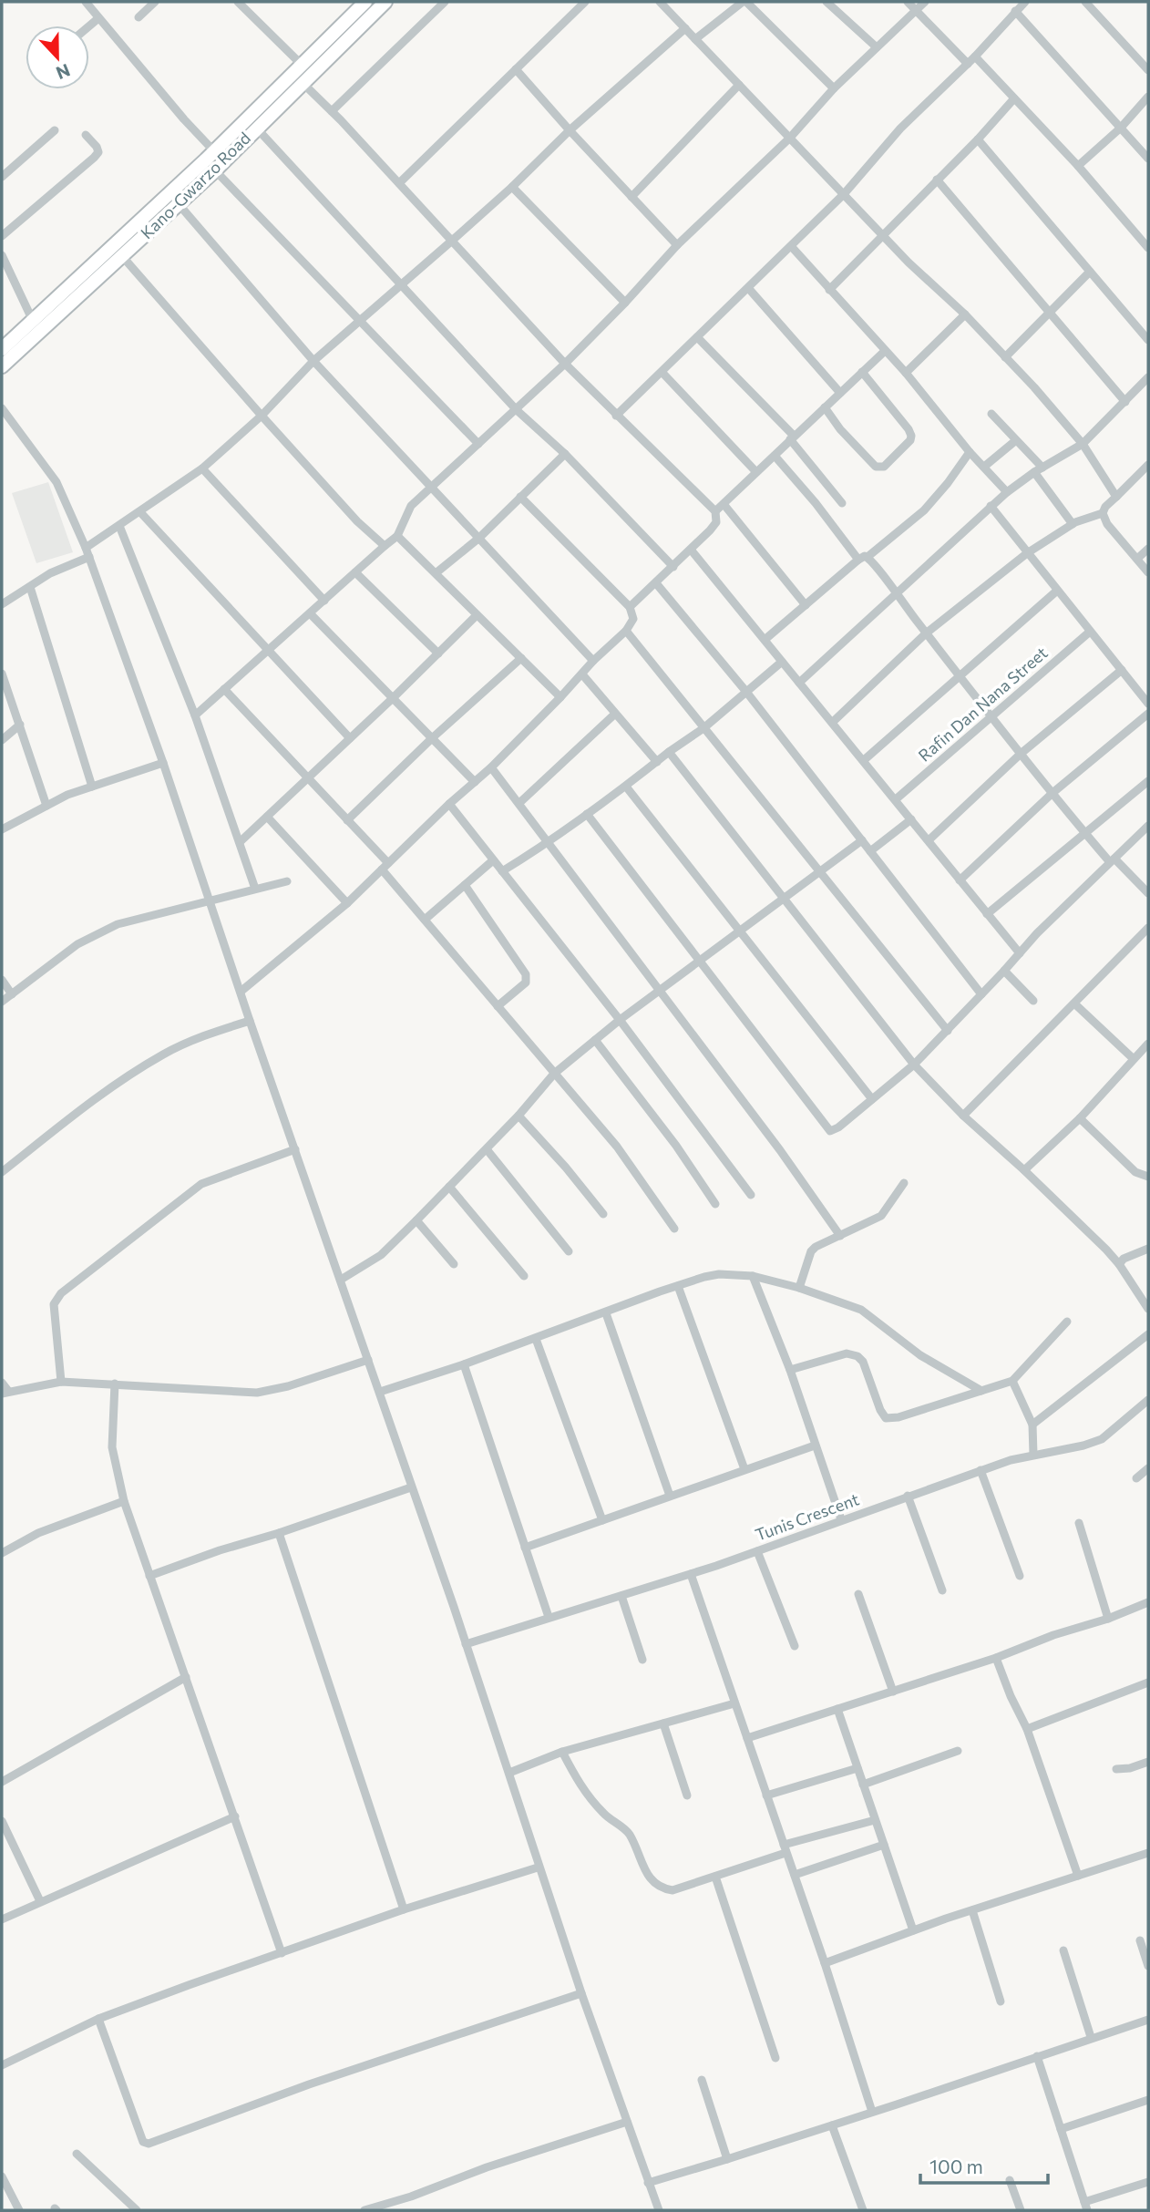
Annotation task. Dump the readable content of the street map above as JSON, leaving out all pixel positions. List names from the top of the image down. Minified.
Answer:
{"streets":{"main road":["Kano-Gwarzo Road"],"street":["Rafin Dan Nana Street","Tunis Crescent"]},"scale_bar":"100 m","north":"bottom"}
